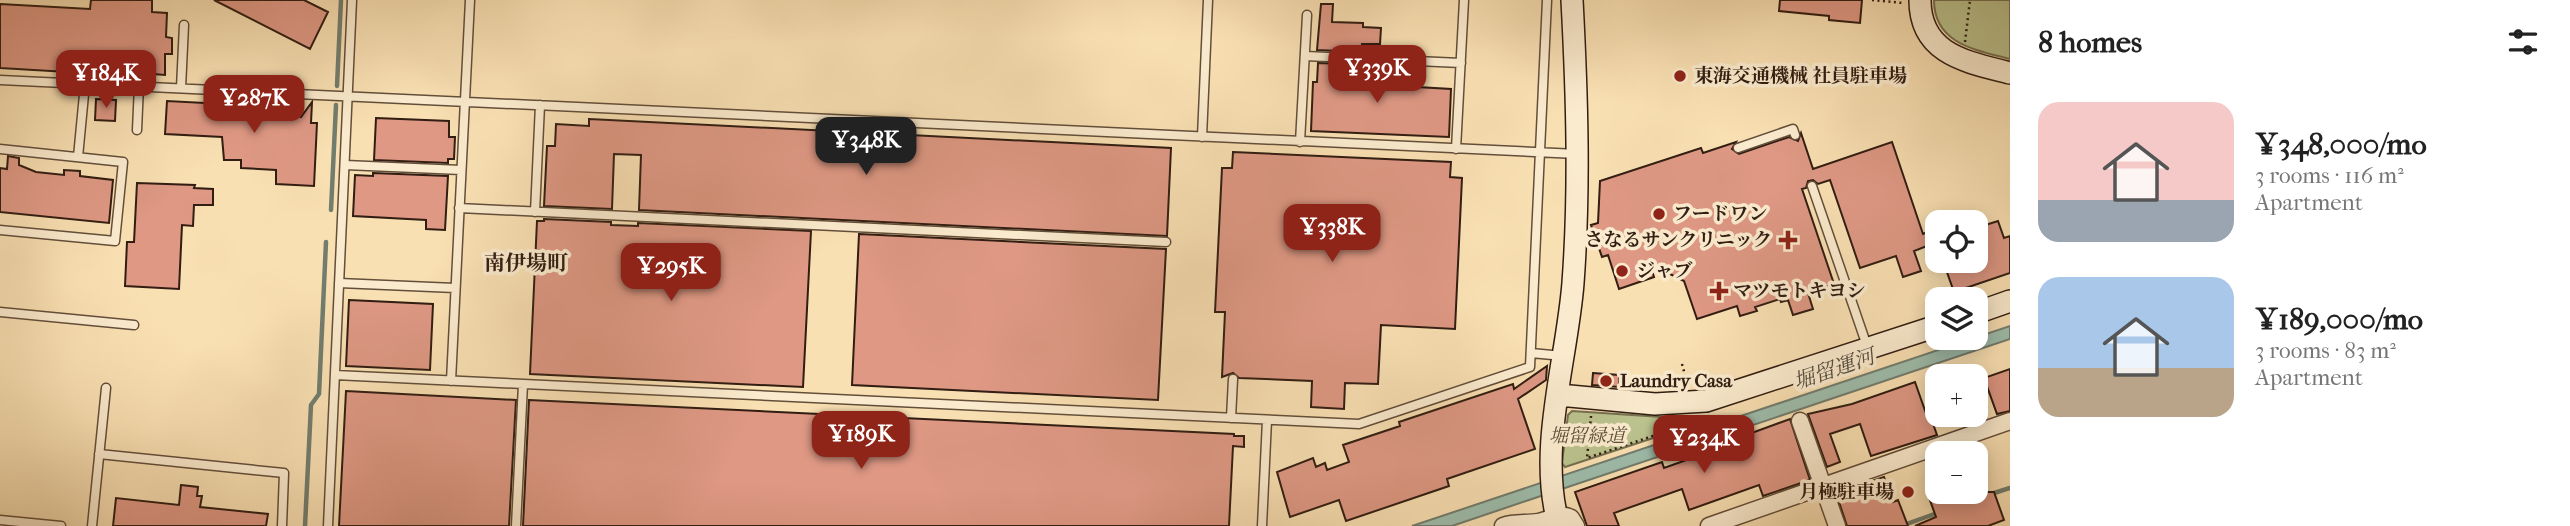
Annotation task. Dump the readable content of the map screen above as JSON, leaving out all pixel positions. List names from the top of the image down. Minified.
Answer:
{"districts":["南伊場町"],"water":["堀留運河"],"parks":["堀留緑道"],"places":{"other":["東海交通機械 社員駐車場","フードワン","ジャブ","Laundry Casa","月極駐車場"],"health":["さなるサンクリニック","マツモトキヨシ"]},"page":{"heading":"8 homes","price":["¥339K","¥184K","¥287K","¥348K","¥338K","¥295K","¥189K","¥234K"],"list":[{"name":"¥348,000/mo","note":"3 rooms · 116 m² · Apartment"},{"name":"¥189,000/mo","note":"3 rooms · 83 m² · Apartment"}],"map_buttons":["+","−"]}}
